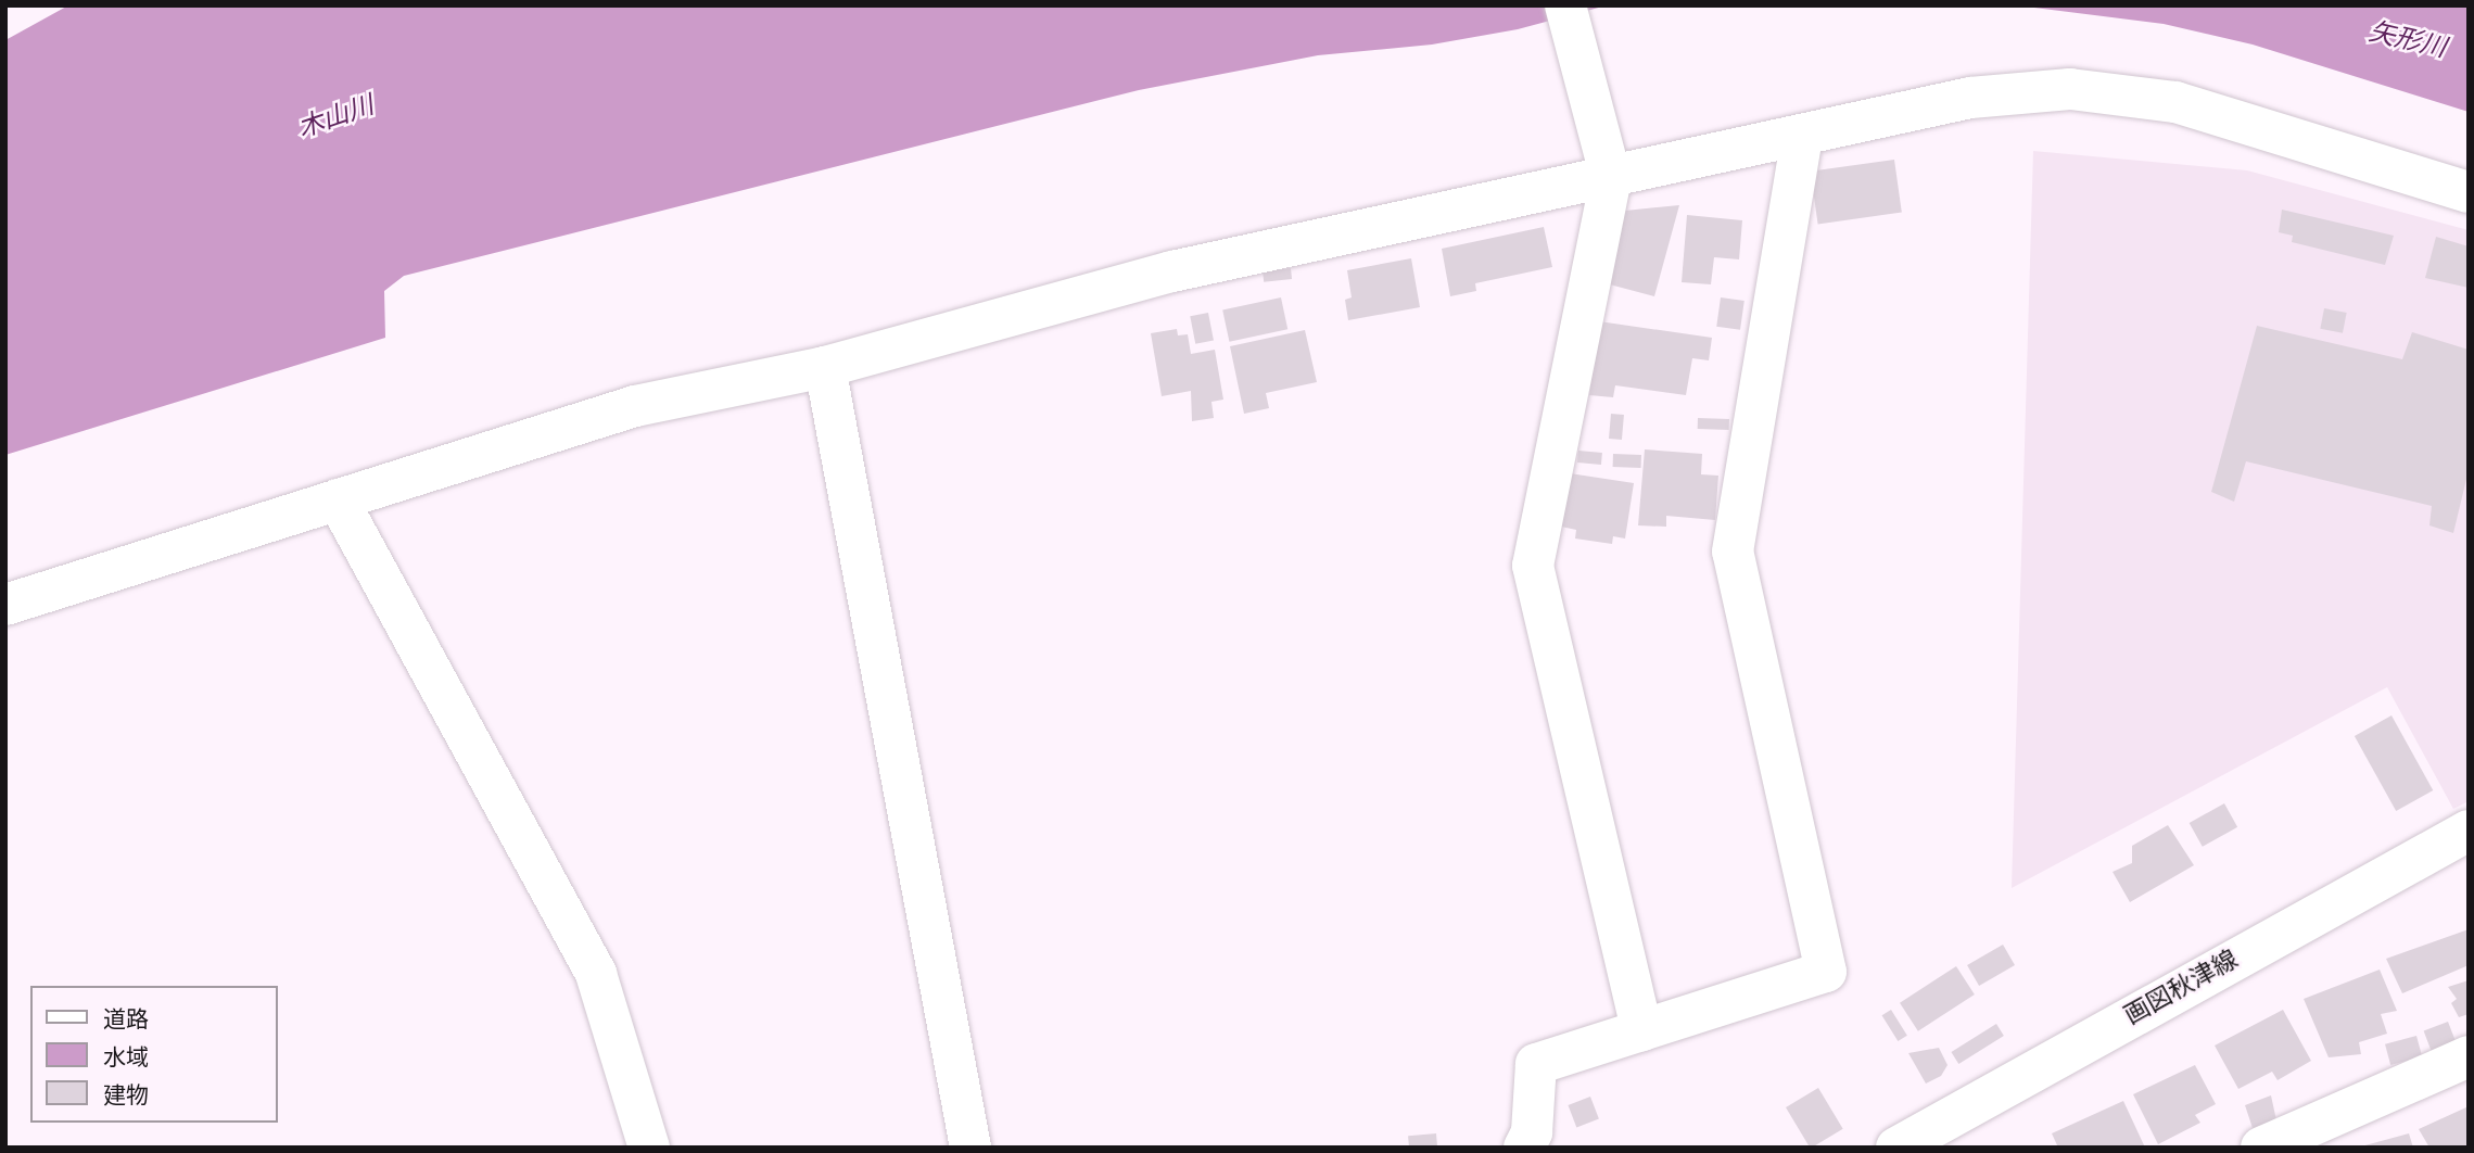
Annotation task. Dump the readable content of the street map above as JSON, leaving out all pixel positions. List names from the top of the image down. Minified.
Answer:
{"streets":{"street":["画図秋津線"]},"water":["矢形川","木山川"],"legend":["道路","水域","建物"]}
